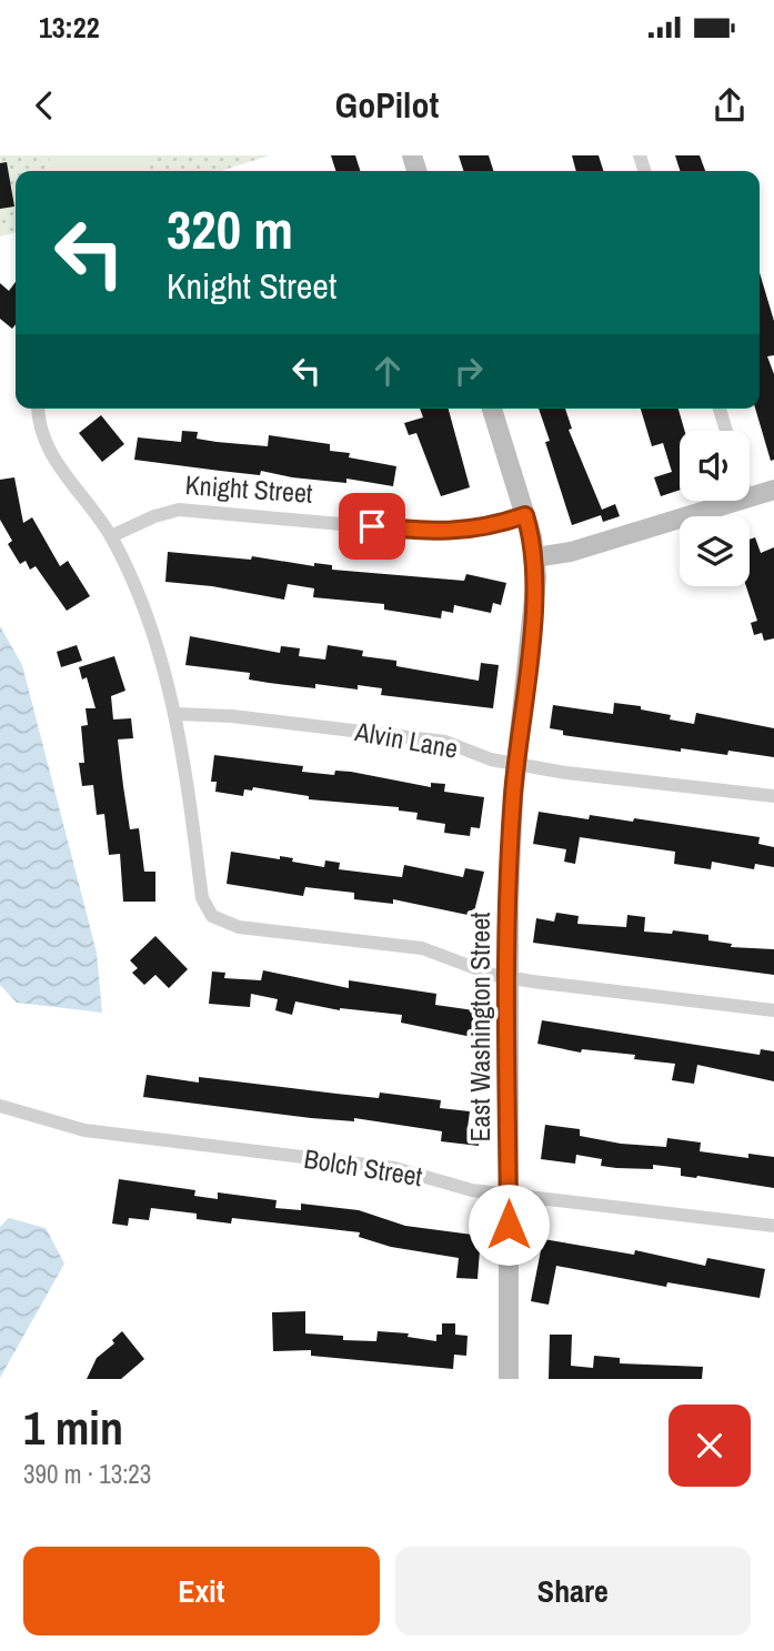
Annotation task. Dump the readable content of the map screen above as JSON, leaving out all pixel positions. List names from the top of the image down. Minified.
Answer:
{"streets":{"street":["Knight Street","Alvin Lane","East Washington Street","Bolch Street"]},"crossings":[["Knight Street","East Washington Street"],["Alvin Lane","East Washington Street"],["East Washington Street","Bolch Street"]],"page":{"status":"13:22","header":"GoPilot","turn":["320 m","Knight Street"],"heading":["1 min","390 m · 13:23"],"buttons":["Exit","Share"]}}
